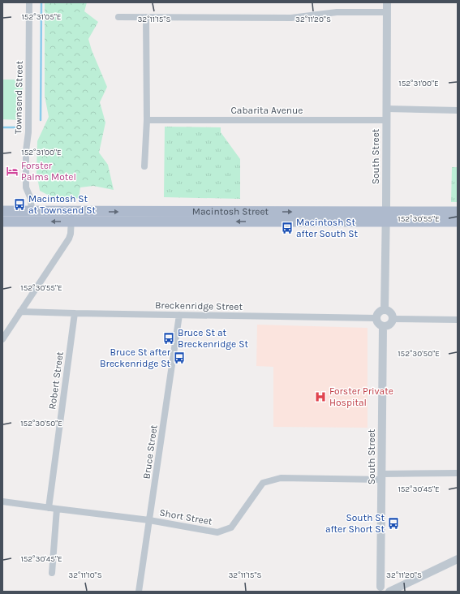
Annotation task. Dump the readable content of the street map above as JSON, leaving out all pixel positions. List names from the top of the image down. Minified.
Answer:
{"streets":{"main road":["Macintosh Street"],"street":["Townsend Street","Cabarita Avenue","South Street","Breckenridge Street","Robert Street","Bruce Street","Short Street"]},"crossings":[["Townsend Street","Macintosh Street"],["Cabarita Avenue","South Street"],["South Street","Macintosh Street"],["South Street","Breckenridge Street"],["South Street","Short Street"],["Breckenridge Street","Robert Street"],["Breckenridge Street","Bruce Street"],["Robert Street","Short Street"],["Bruce Street","Short Street"]],"places":{"hotel":["Forster Palms Motel"],"bus stop":["Macintosh St at Townsend St","Macintosh St after South St","Bruce St at Breckenridge St","Bruce St after Breckenridge St","South St after Short St"],"hospital":["Forster Private Hospital"]},"coordinates":["152°31'05\"E","32°11'15\"S","32°11'20\"S","152°31'00\"E","152°30'55\"E","152°30'50\"E","152°30'45\"E","32°11'10\"S"]}
